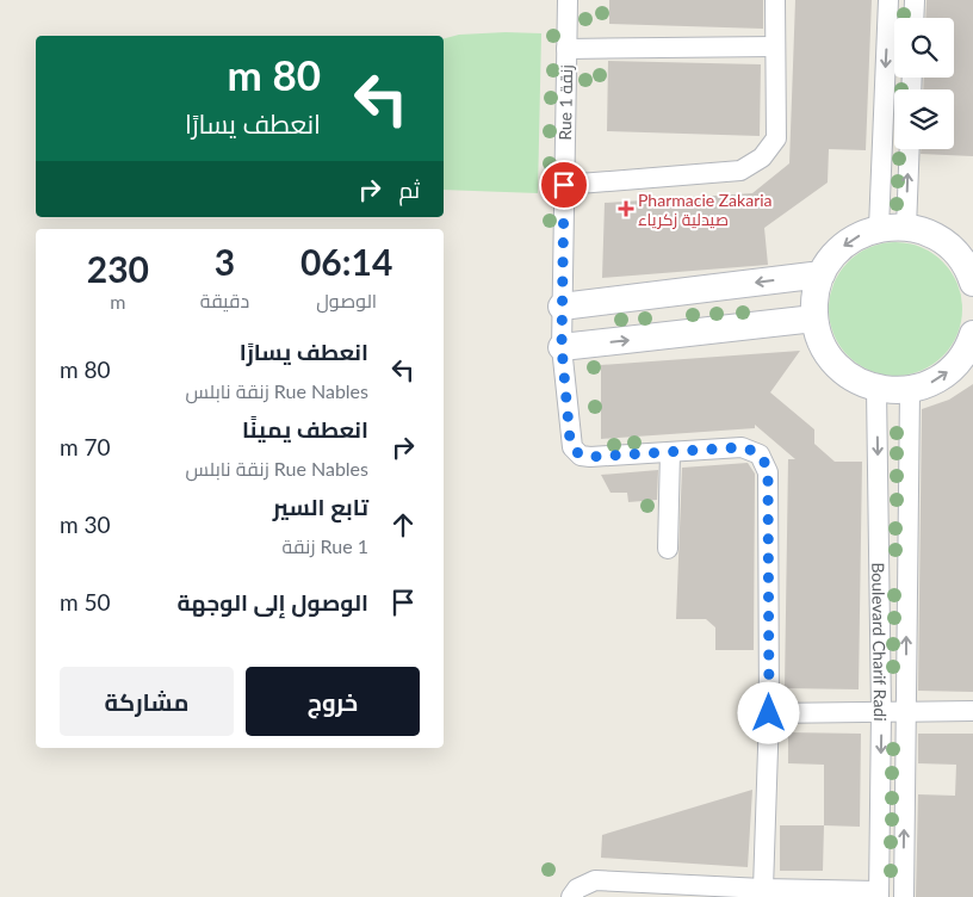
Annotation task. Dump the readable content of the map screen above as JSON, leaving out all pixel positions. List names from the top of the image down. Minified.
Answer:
{"streets":{"street":["Rue 1 زنقة","Boulevard Charif Radi"]},"places":{"health":["Pharmacie Zakaria صيدلية زكرياء"]},"page":{"turn":["80 m","انعطف يسارًا"],"then":"ثم","eta":["06:14","الوصول","3","دقيقة","230","m"],"list":[{"name":"انعطف يسارًا","note":"Rue Nables زنقة نابلس","value":"80 m"},{"name":"انعطف يمينًا","note":"Rue Nables زنقة نابلس","value":"70 m"},{"name":"تابع السير","note":"Rue 1 زنقة","value":"30 m"},{"name":"الوصول إلى الوجهة","value":"50 m"}],"buttons":["خروج","مشاركة"]}}
